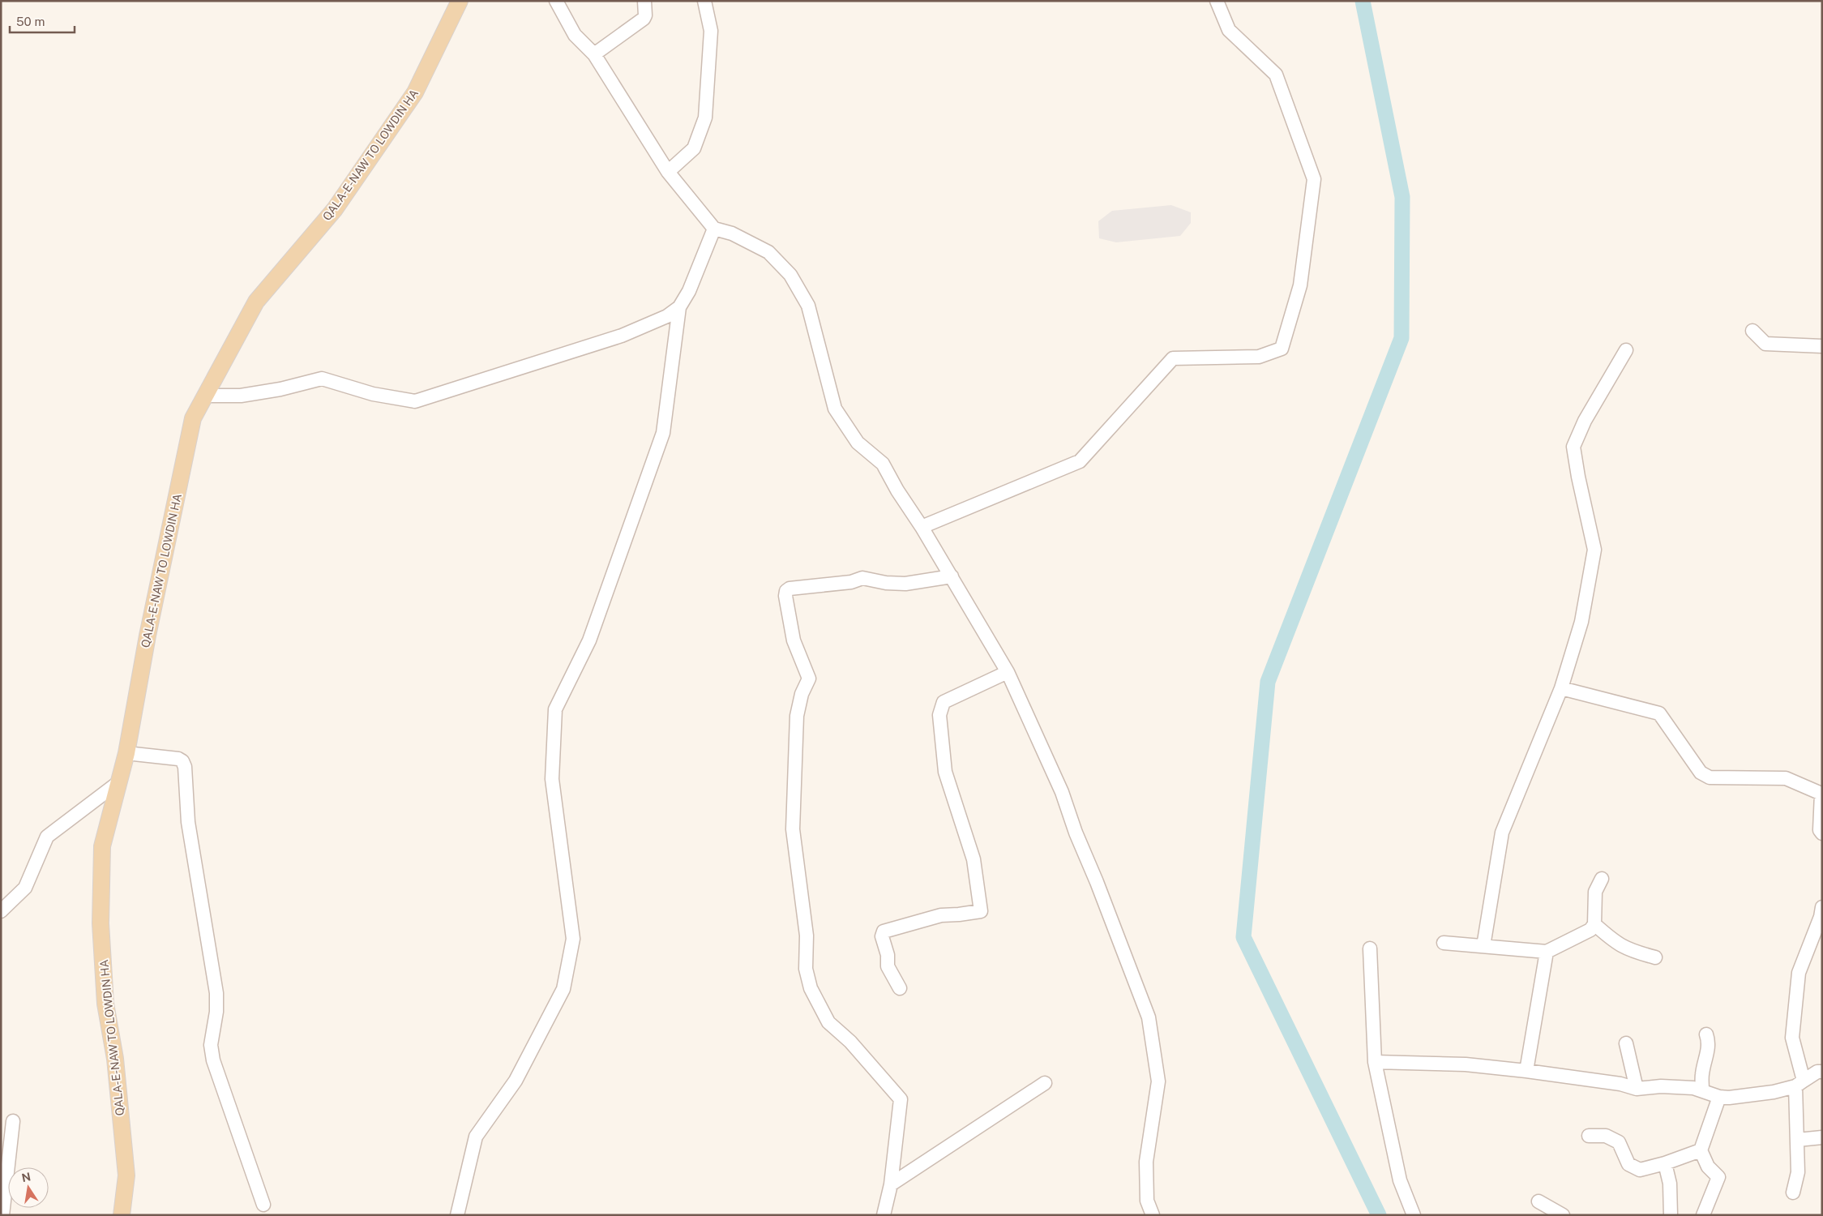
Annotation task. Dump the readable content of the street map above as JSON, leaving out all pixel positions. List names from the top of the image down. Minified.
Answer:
{"streets":{"main road":["QALA-E-NAW TO LOWDIN HA"]},"scale_bar":"50 m","north":"top"}
